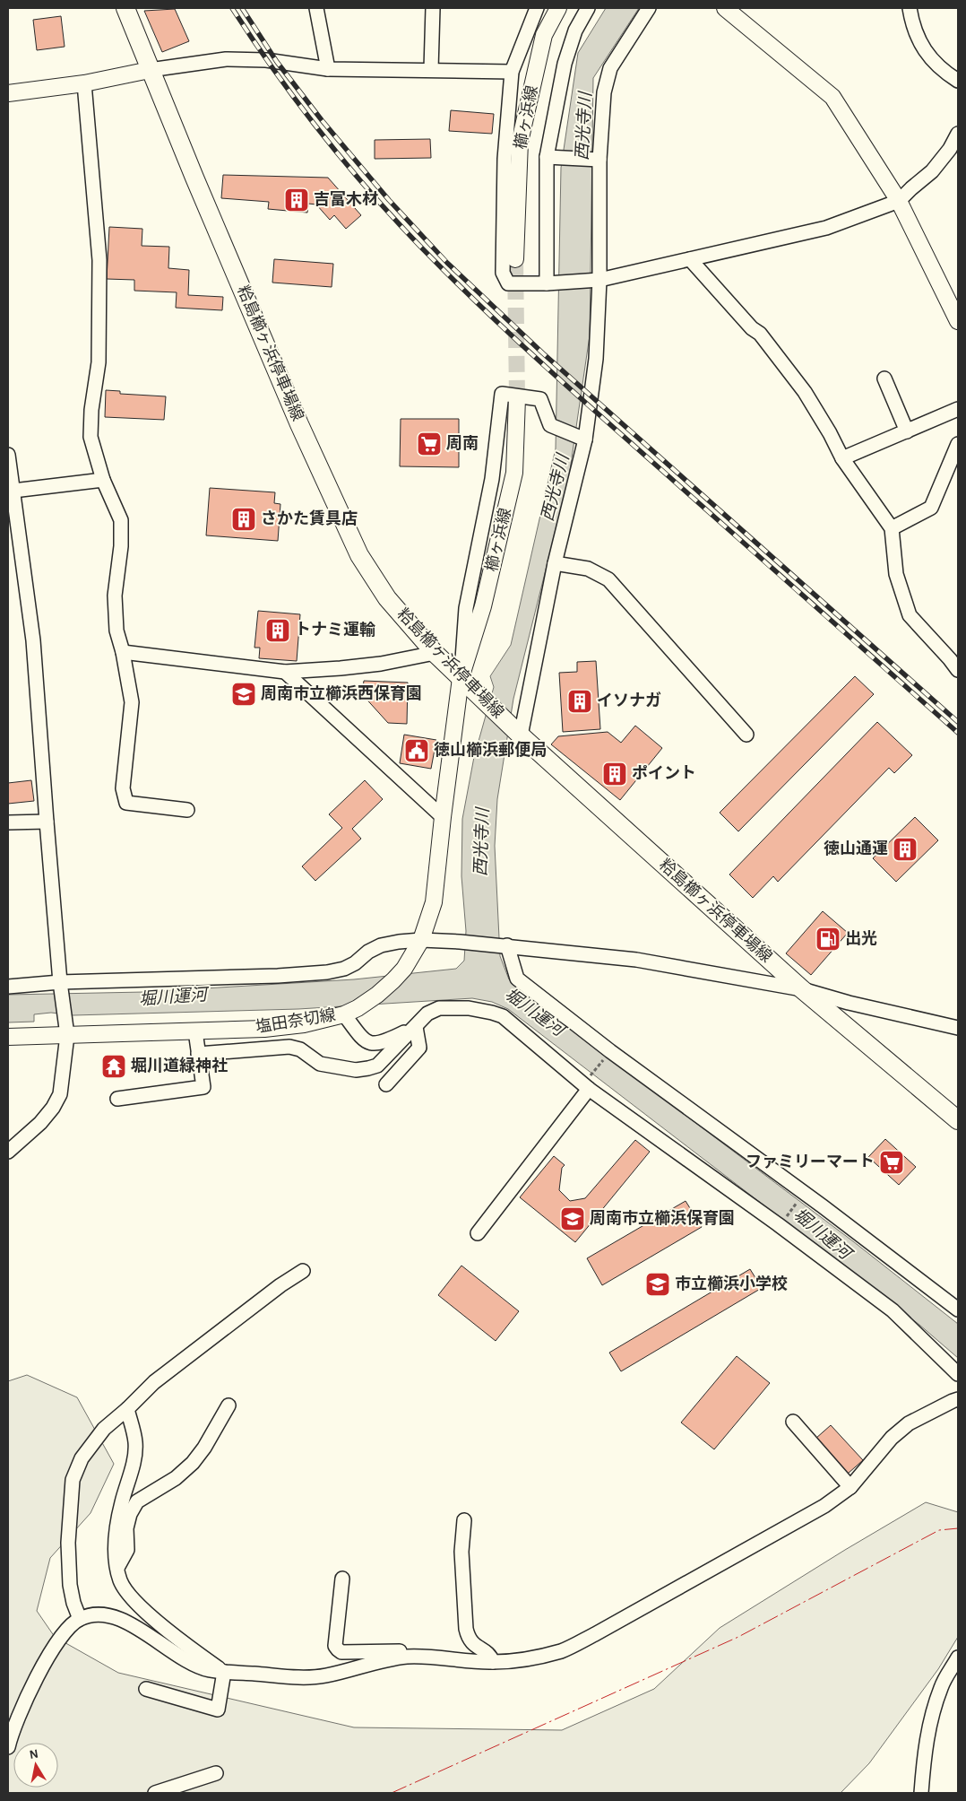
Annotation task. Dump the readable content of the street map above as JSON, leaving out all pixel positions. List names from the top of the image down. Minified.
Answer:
{"streets":{"main road":["粭島櫛ヶ浜停車場線"],"street":["櫛ヶ浜線","塩田奈切線"]},"crossings":[["櫛ヶ浜線","粭島櫛ヶ浜停車場線"],["櫛ヶ浜線","塩田奈切線"],["粭島櫛ヶ浜停車場線","塩田奈切線"]],"water":["西光寺川","堀川運河"],"places":{"building":["吉富木材","さかた賃具店","トナミ運輸","イソナガ","ポイント","徳山通運"],"supermarket":["周南","ファミリーマート"],"school or university":["周南市立櫛浜西保育園","周南市立櫛浜保育園","市立櫛浜小学校"],"public building":["徳山櫛浜郵便局"],"fuel station":["出光"],"temple":["堀川道緑神社"]},"north":"top"}
